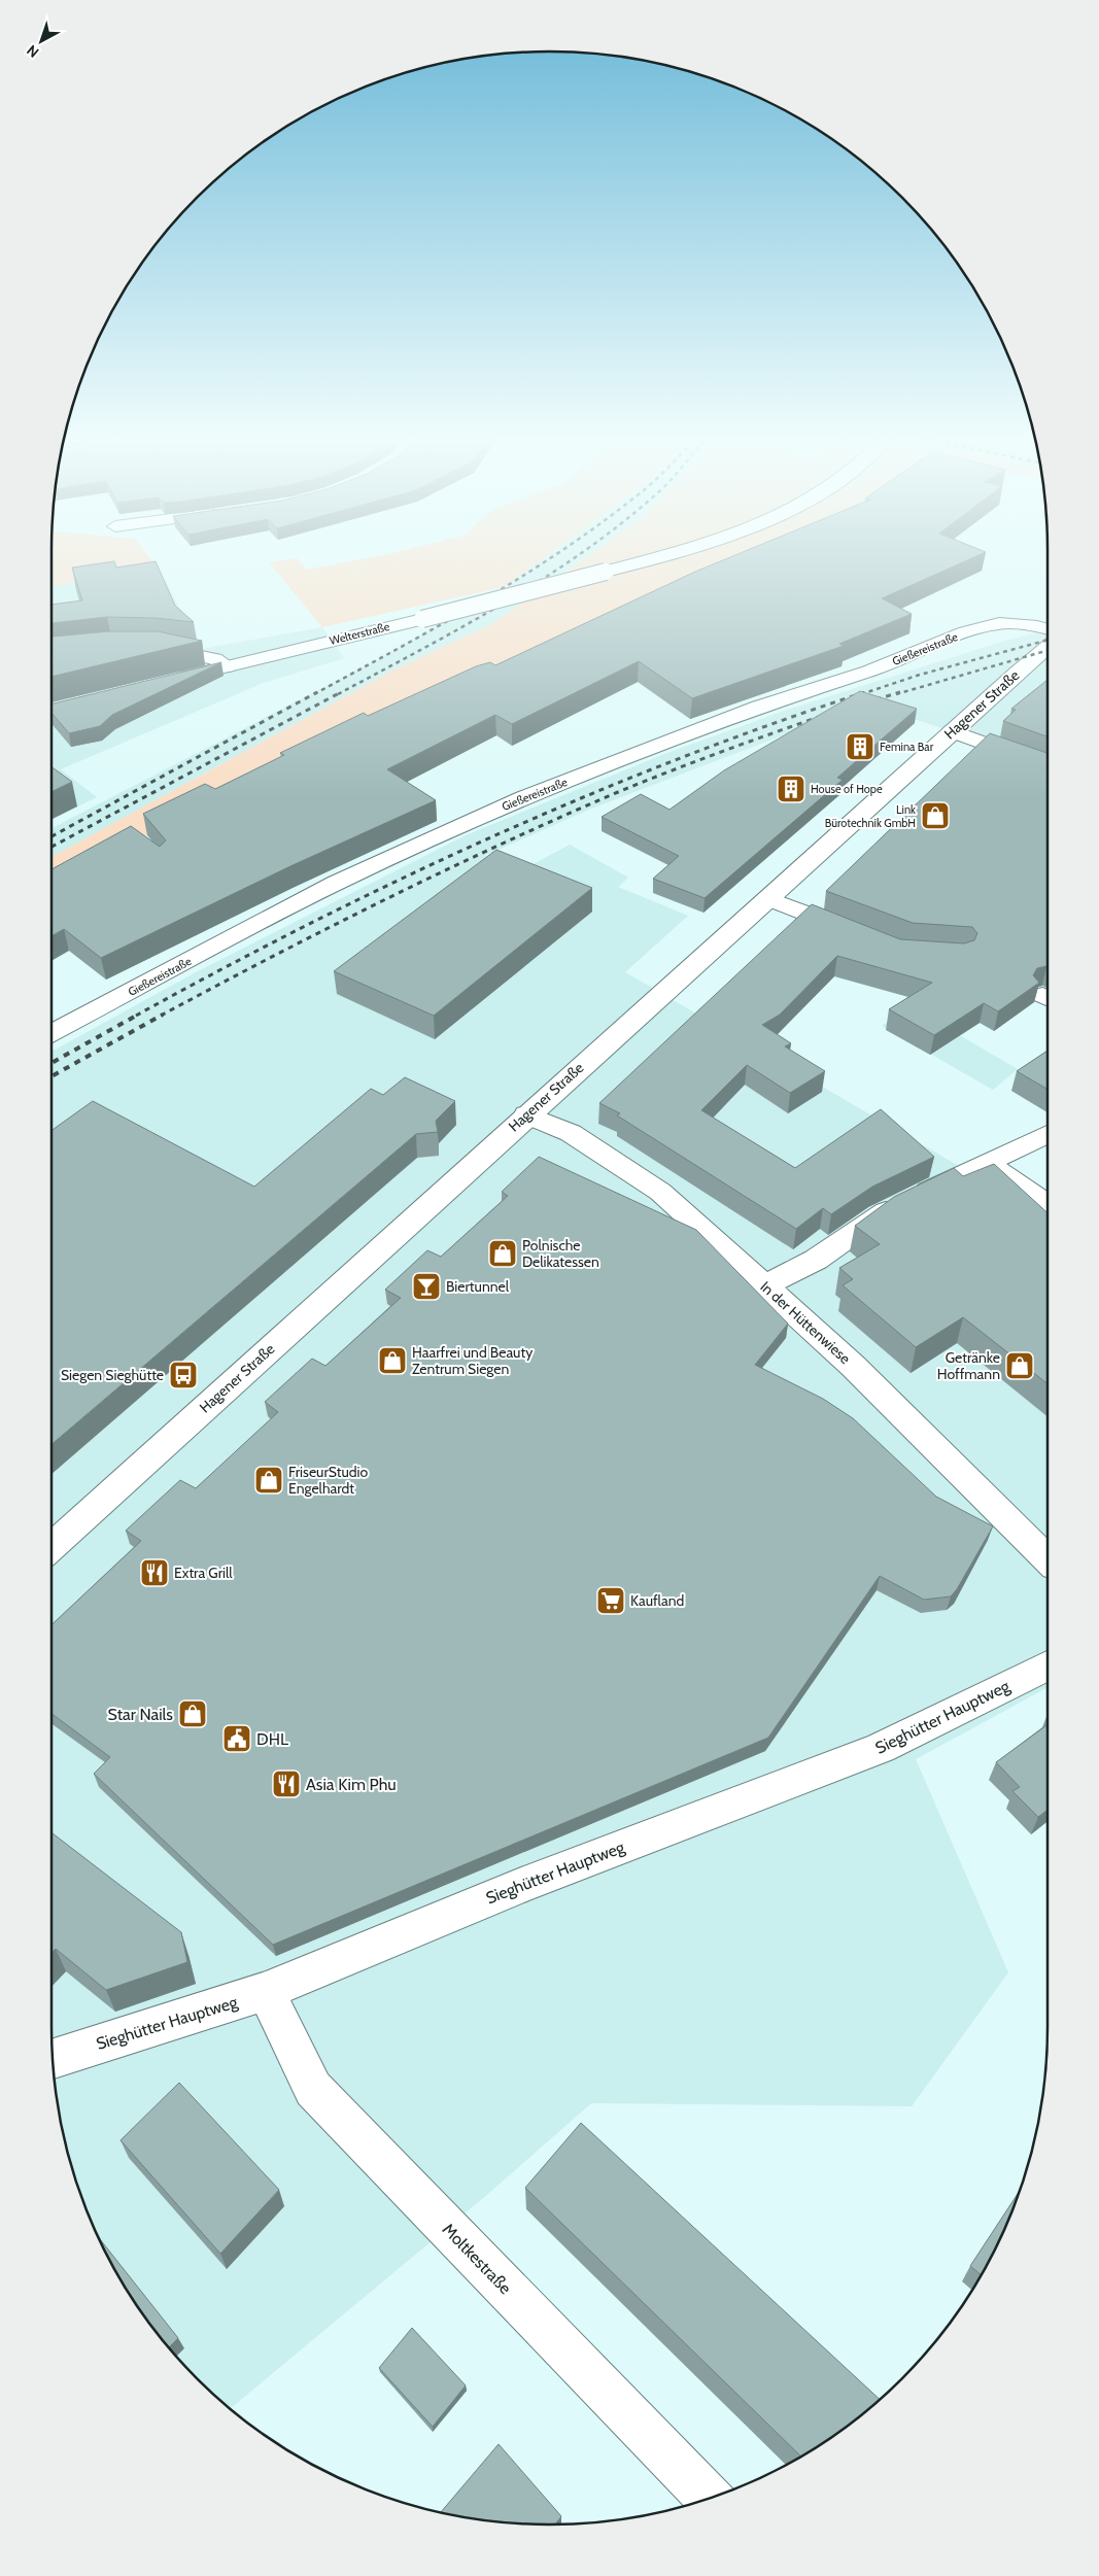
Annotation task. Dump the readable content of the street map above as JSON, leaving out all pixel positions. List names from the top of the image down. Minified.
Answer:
{"streets":{"street":["Welterstraße","Gießereistraße","Hagener Straße","In der Hüttenwiese","Sieghütter Hauptweg","Moltkestraße"]},"crossings":[["Hagener Straße","In der Hüttenwiese"],["Sieghütter Hauptweg","Moltkestraße"]],"places":{"building":["Femina Bar","House of Hope"],"shop":["Link Bürotechnik GmbH","Polnische Delikatessen","Haarfrei und Beauty Zentrum Siegen","Getränke Hoffmann","FriseurStudio Engelhardt","Star Nails"],"bar":["Biertunnel"],"bus stop":["Siegen Sieghütte"],"restaurant":["Extra Grill","Asia Kim Phu"],"supermarket":["Kaufland"],"public building":["DHL"]},"north":"bottom left"}
